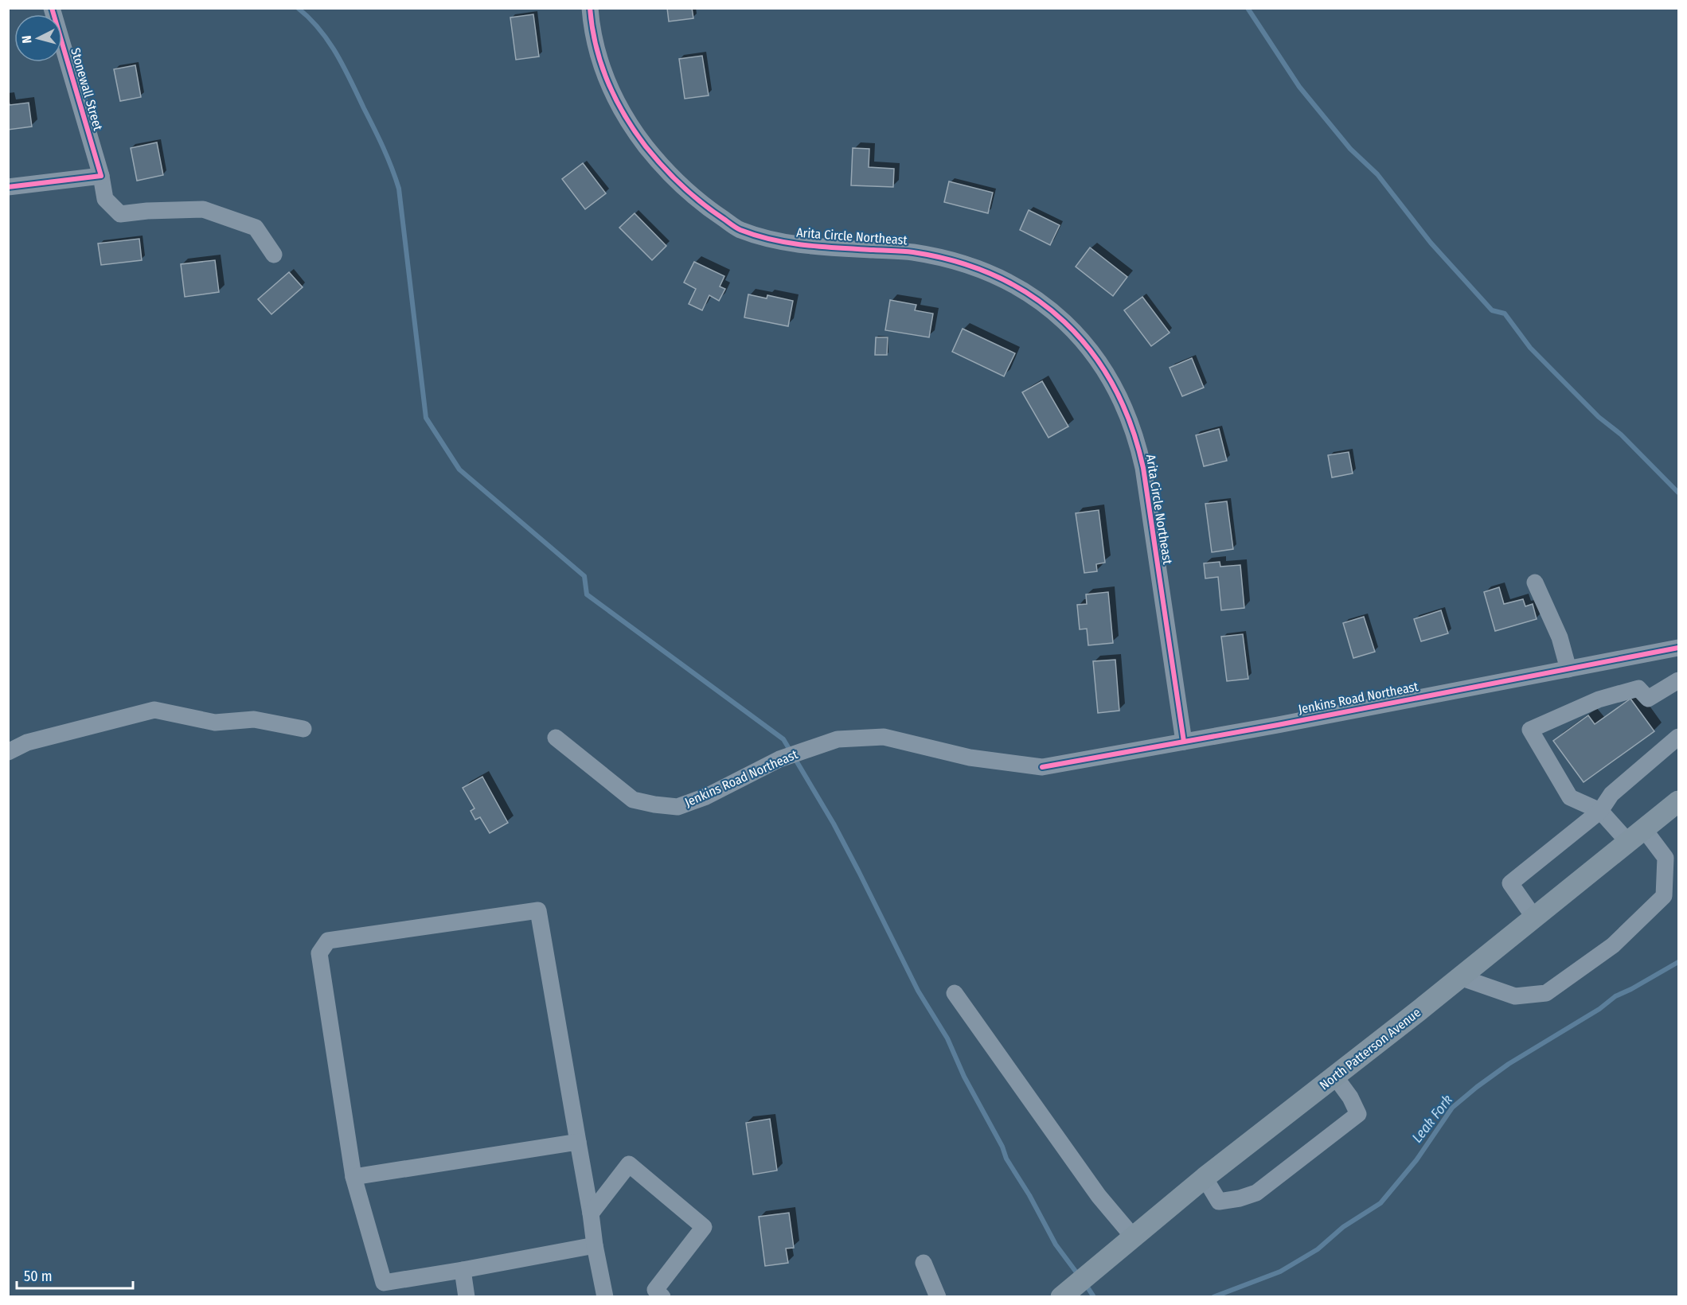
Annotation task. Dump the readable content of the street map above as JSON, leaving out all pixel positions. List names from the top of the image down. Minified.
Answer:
{"streets":{"main road":["North Patterson Avenue"],"street":["Stonewall Street","Arita Circle Northeast","Jenkins Road Northeast"]},"crossings":[["Arita Circle Northeast","Jenkins Road Northeast"]],"water":["Leak Fork"],"scale_bar":"50 m","north":"left"}
